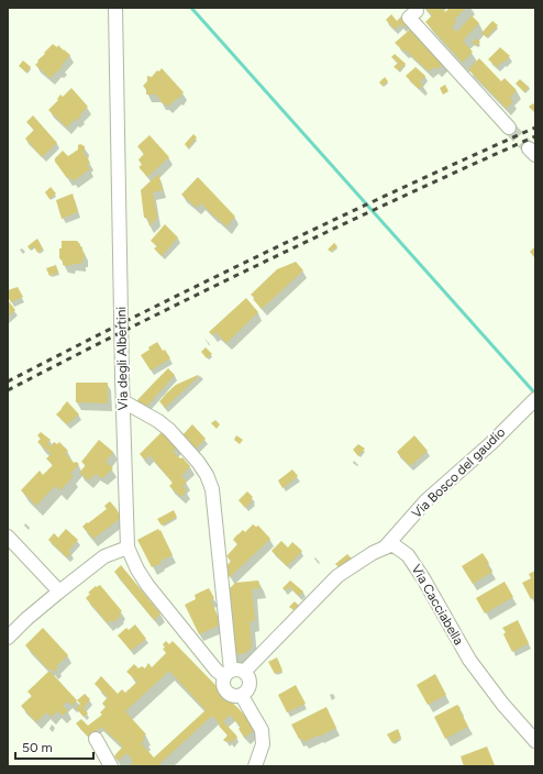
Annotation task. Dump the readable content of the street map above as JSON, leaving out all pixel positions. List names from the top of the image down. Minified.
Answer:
{"streets":{"street":["Via degli Albertini","Via Bosco del gaudio","Via Cacciabella"]},"crossings":[["Via Bosco del gaudio","Via Cacciabella"]],"scale_bar":"50 m"}
